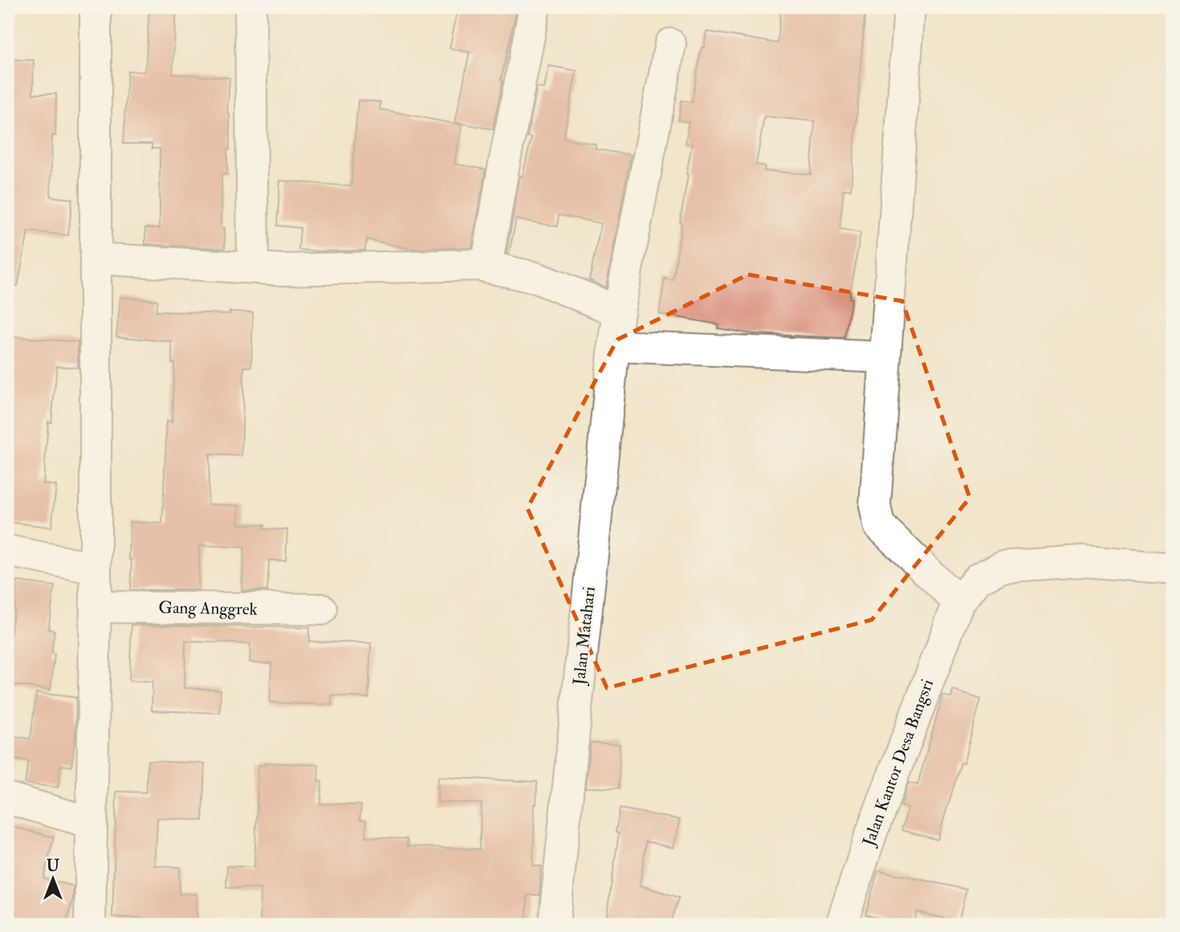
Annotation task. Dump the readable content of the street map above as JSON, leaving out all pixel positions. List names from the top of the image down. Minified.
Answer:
{"streets":{"street":["Gang Anggrek","Jalan Matahari","Jalan Kantor Desa Bangsri"]},"north":"top"}
